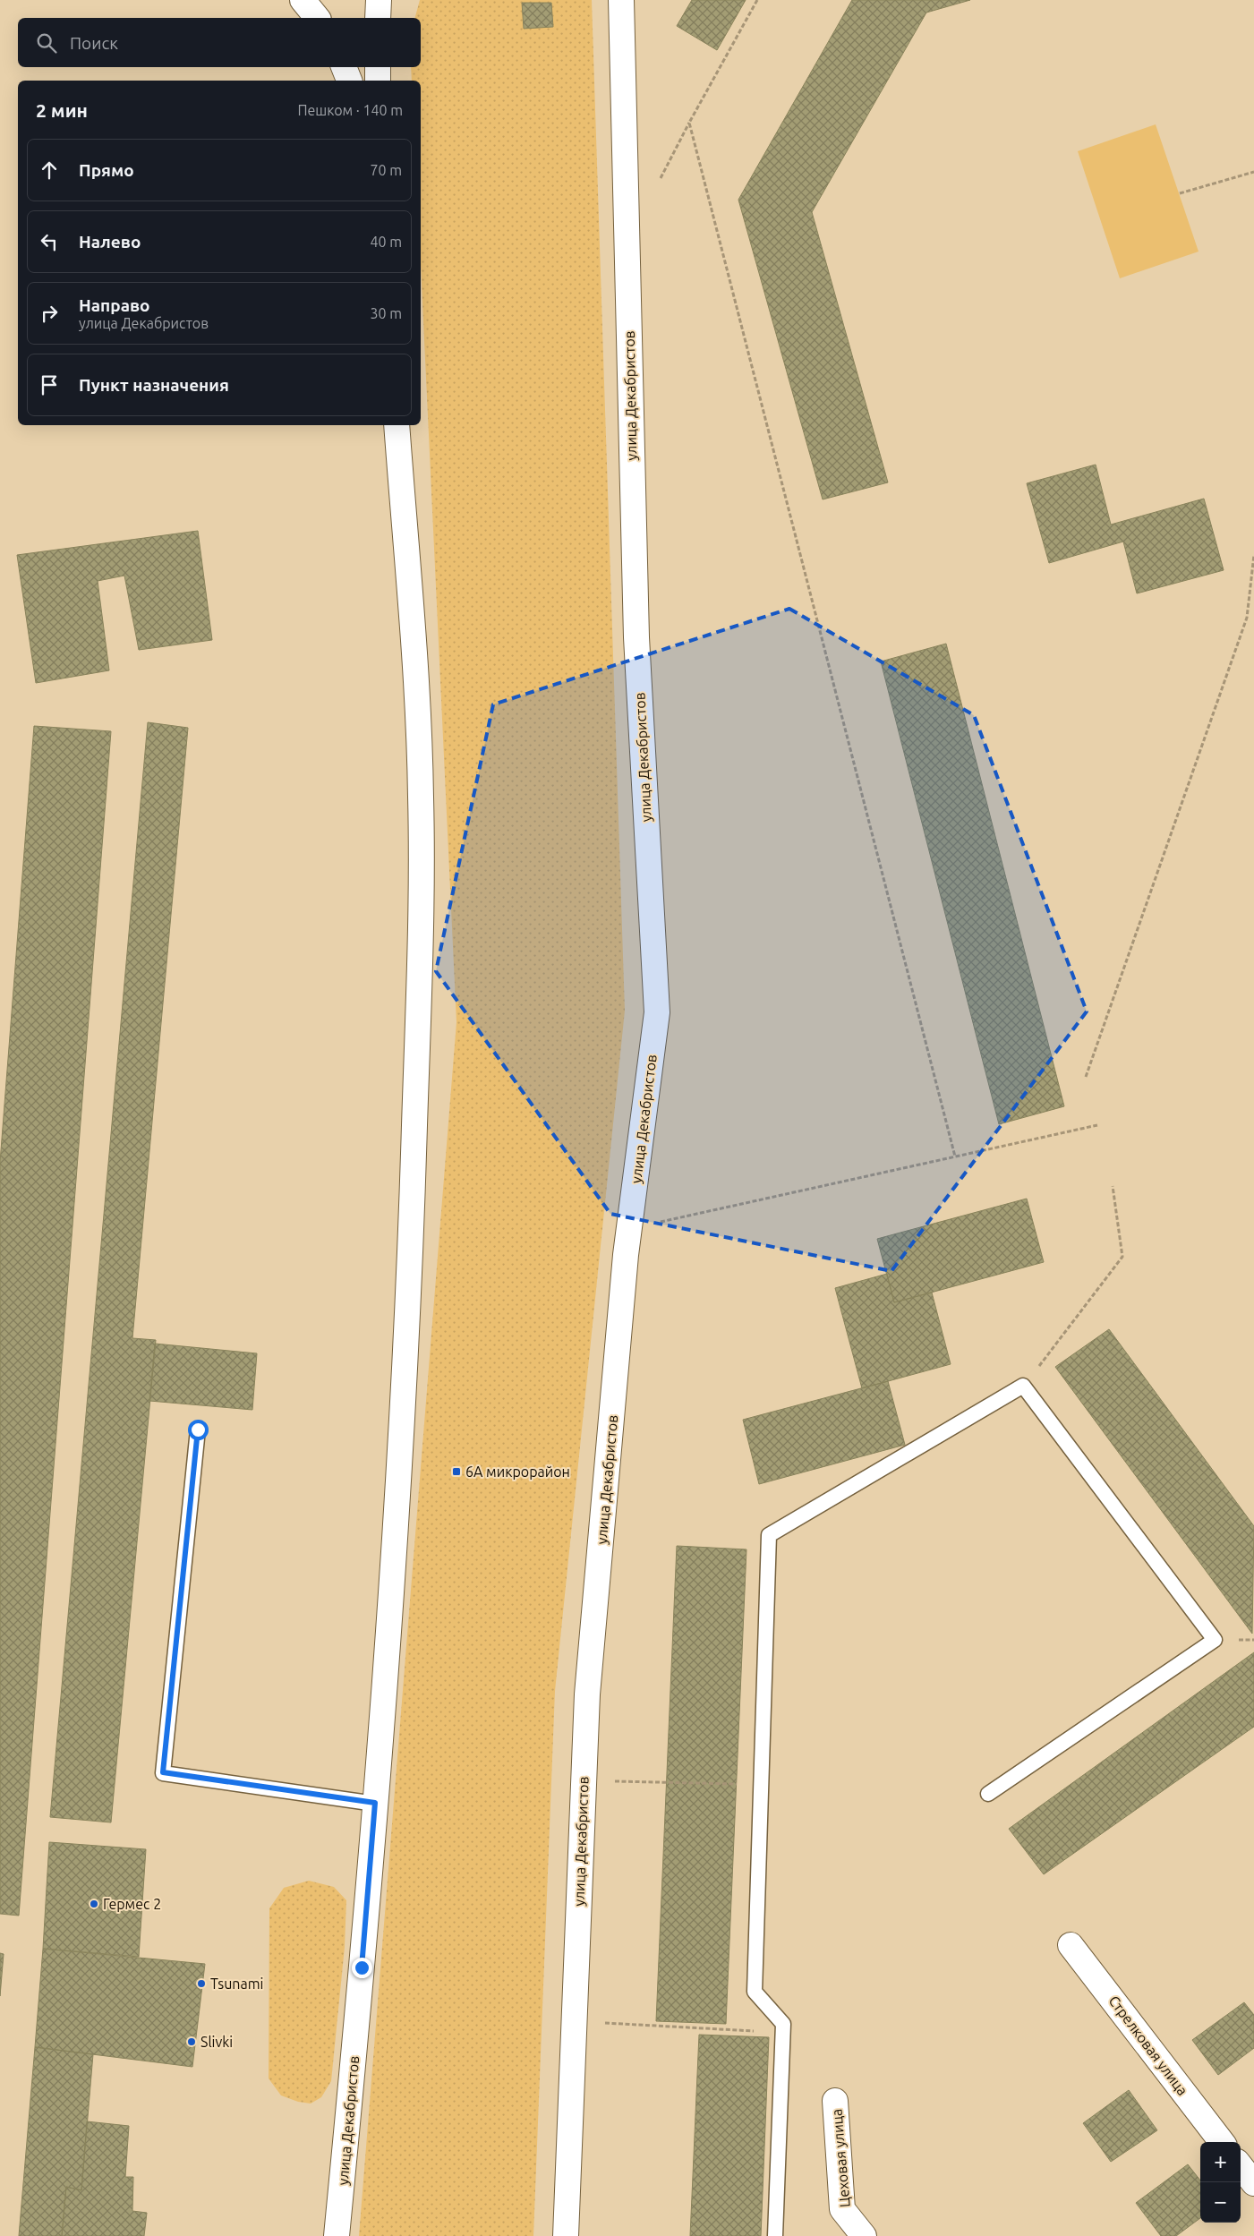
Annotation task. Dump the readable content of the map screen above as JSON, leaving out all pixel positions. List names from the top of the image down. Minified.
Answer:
{"streets":{"street":["улица Декабристов","Стрелковая улица","Цеховая улица"]},"places":{"transit":["6А микрорайон"],"other":["Гермес 2","Tsunami","Slivki"]},"page":{"search":"Поиск","heading":["2 мин","Пешком · 140 m"],"list":[["Прямо","70 m"],["Налево","40 m"],["Направо","улица Декабристов","30 m"],"Пункт назначения"],"map_buttons":["+","−"]}}
